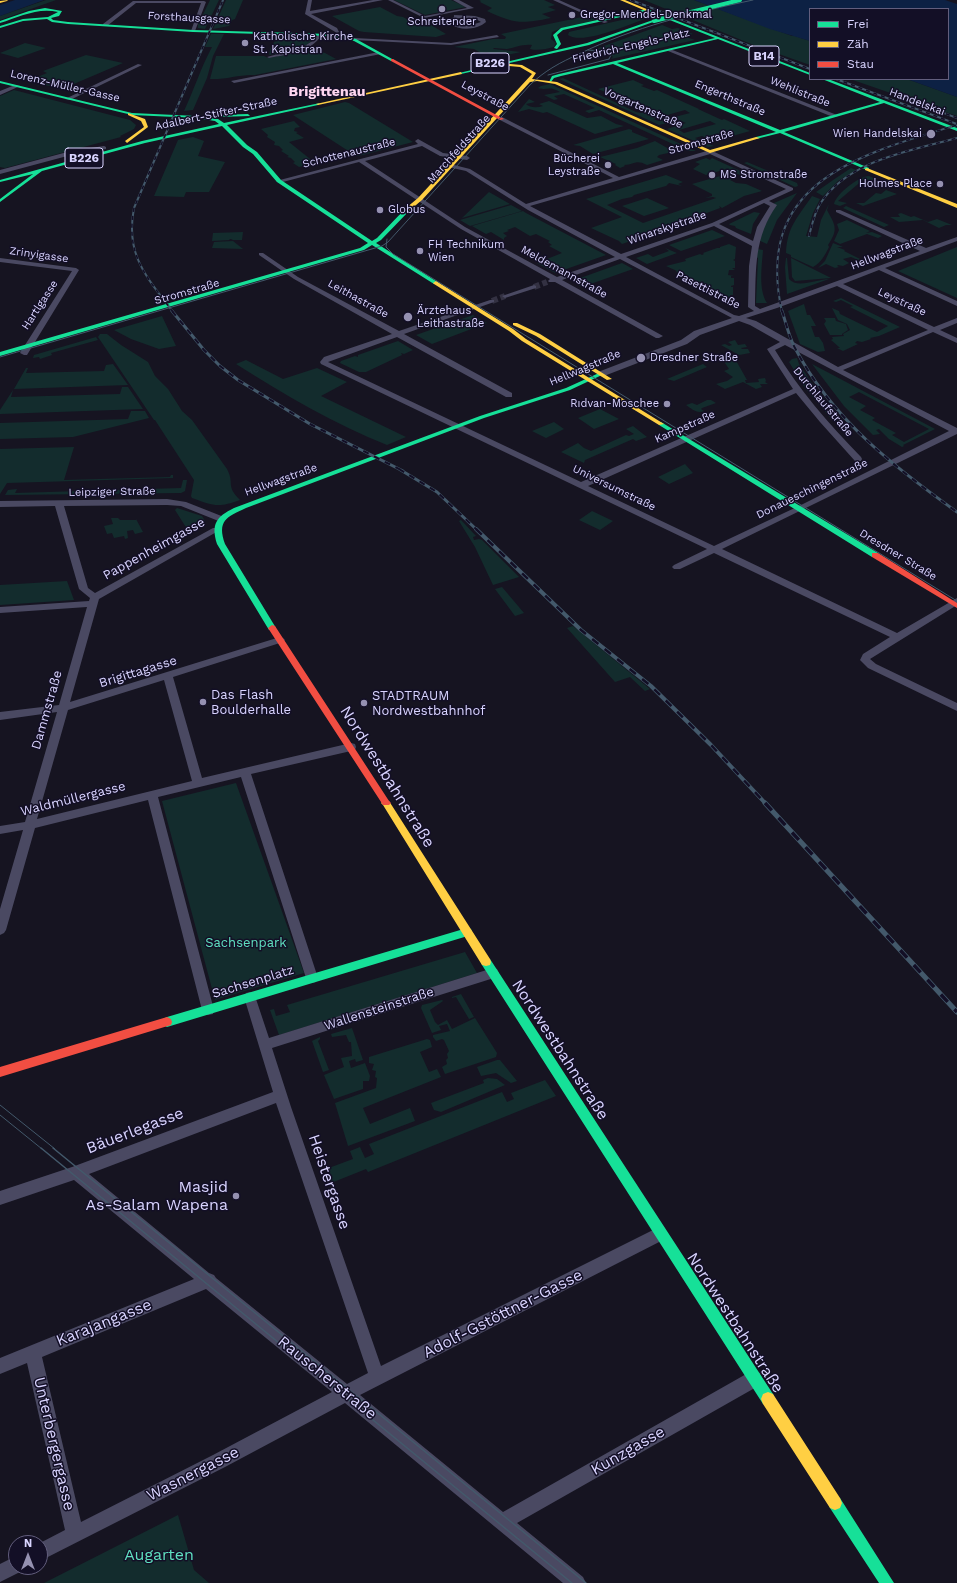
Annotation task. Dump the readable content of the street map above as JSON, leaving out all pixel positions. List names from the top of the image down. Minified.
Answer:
{"streets":{"main road":["Forsthausgasse","Friedrich-Engels-Platz","B14","B226","Lorenz-Müller-Gasse","Leystraße","Engerthstraße","Handelskai","Vorgartenstraße","Adalbert-Stifter-Straße","Stromstraße","Marchfeldstraße","Hellwagstraße","Pappenheimgasse","Dresdner Straße","Nordwestbahnstraße","Sachsenplatz"],"street":["Wehlistraße","Schottenaustraße","Winarskystraße","Zrinyigasse","Meldemannstraße","Pasettistraße","Leithastraße","Hartlgasse","Durchlaufstraße","Kampstraße","Universumstraße","Donaueschingenstraße","Leipziger Straße","Brigittagasse","Dammstraße","Waldmüllergasse","Wallensteinstraße","Bäuerlegasse","Heistergasse","Adolf-Gstöttner-Gasse","Karajangasse","Rauscherstraße","Unterbergergasse","Kunzgasse","Wasnergasse"]},"crossings":[["Forsthausgasse","Leystraße"],["Friedrich-Engels-Platz","B14"],["Friedrich-Engels-Platz","B226"],["Friedrich-Engels-Platz","Wehlistraße"],["Friedrich-Engels-Platz","Engerthstraße"],["Friedrich-Engels-Platz","Vorgartenstraße"],["Friedrich-Engels-Platz","Adalbert-Stifter-Straße"],["Friedrich-Engels-Platz","Marchfeldstraße"],["B14","B226"],["Lorenz-Müller-Gasse","Adalbert-Stifter-Straße"],["Lorenz-Müller-Gasse","Dresdner Straße"],["Wehlistraße","Stromstraße"],["Leystraße","Adalbert-Stifter-Straße"],["Leystraße","Stromstraße"],["Leystraße","Marchfeldstraße"],["Leystraße","Hellwagstraße"],["Engerthstraße","Stromstraße"],["Handelskai","Stromstraße"],["Vorgartenstraße","Stromstraße"],["Vorgartenstraße","Marchfeldstraße"],["Vorgartenstraße","Winarskystraße"],["Adalbert-Stifter-Straße","Marchfeldstraße"],["Adalbert-Stifter-Straße","Dresdner Straße"],["Stromstraße","Pasettistraße"],["Stromstraße","Leithastraße"],["Stromstraße","Hartlgasse"],["Stromstraße","Dresdner Straße"],["Marchfeldstraße","Meldemannstraße"],["Marchfeldstraße","Pasettistraße"],["Schottenaustraße","Meldemannstraße"],["Schottenaustraße","Dresdner Straße"],["Winarskystraße","Meldemannstraße"],["Winarskystraße","Pasettistraße"],["Hellwagstraße","Pasettistraße"],["Hellwagstraße","Universumstraße"],["Hellwagstraße","Leipziger Straße"],["Hellwagstraße","Pappenheimgasse"],["Hellwagstraße","Dresdner Straße"],["Zrinyigasse","Hartlgasse"],["Pasettistraße","Durchlaufstraße"],["Pasettistraße","Donaueschingenstraße"],["Leithastraße","Universumstraße"],["Durchlaufstraße","Kampstraße"],["Kampstraße","Universumstraße"],["Kampstraße","Dresdner Straße"],["Universumstraße","Donaueschingenstraße"],["Donaueschingenstraße","Dresdner Straße"],["Leipziger Straße","Pappenheimgasse"],["Pappenheimgasse","Dammstraße"],["Pappenheimgasse","Nordwestbahnstraße"],["Brigittagasse","Dammstraße"],["Brigittagasse","Nordwestbahnstraße"],["Dammstraße","Waldmüllergasse"],["Nordwestbahnstraße","Wallensteinstraße"],["Nordwestbahnstraße","Adolf-Gstöttner-Gasse"],["Nordwestbahnstraße","Kunzgasse"],["Waldmüllergasse","Sachsenplatz"],["Sachsenplatz","Heistergasse"],["Wallensteinstraße","Heistergasse"],["Bäuerlegasse","Heistergasse"],["Bäuerlegasse","Rauscherstraße"],["Heistergasse","Adolf-Gstöttner-Gasse"],["Adolf-Gstöttner-Gasse","Rauscherstraße"],["Adolf-Gstöttner-Gasse","Wasnergasse"],["Karajangasse","Rauscherstraße"],["Karajangasse","Unterbergergasse"],["Rauscherstraße","Kunzgasse"],["Rauscherstraße","Wasnergasse"],["Unterbergergasse","Wasnergasse"]],"districts":["Brigittenau"],"parks":["Sachsenpark","Augarten"],"places":["Schreitender","Gregor-Mendel-Denkmal","Katholische Kirche St. Kapistran","Wien Handelskai","Bücherei Leystraße","MS Stromstraße","Holmes Place","Globus","FH Technikum Wien","Ärztehaus Leithastraße","Dresdner Straße","Rıdvan-Moschee","Das Flash Boulderhalle","STADTRAUM Nordwestbahnhof","Masjid As-Salam Wapena"],"legend":["Frei","Zäh","Stau"],"north":"top"}
